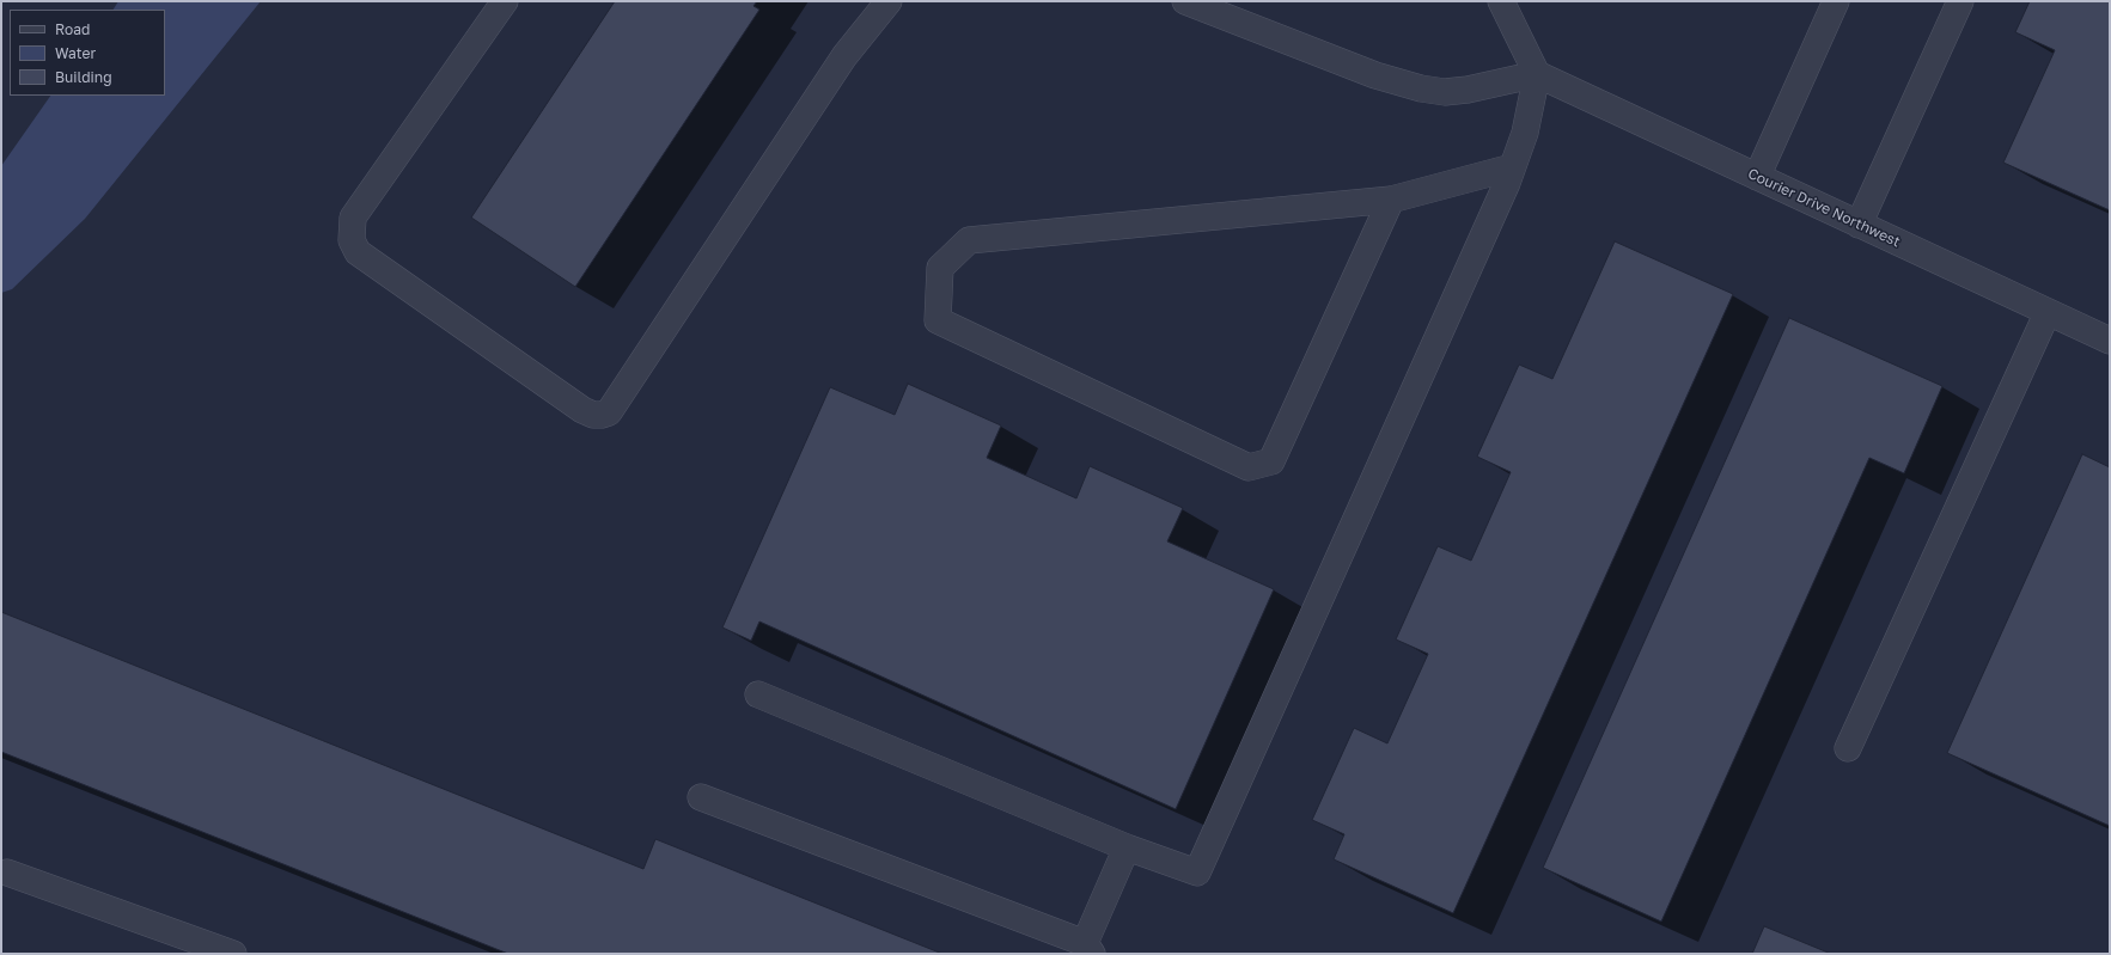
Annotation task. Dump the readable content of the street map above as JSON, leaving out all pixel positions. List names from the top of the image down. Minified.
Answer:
{"streets":{"street":["Courier Drive Northwest"]},"legend":["Road","Water","Building"]}
